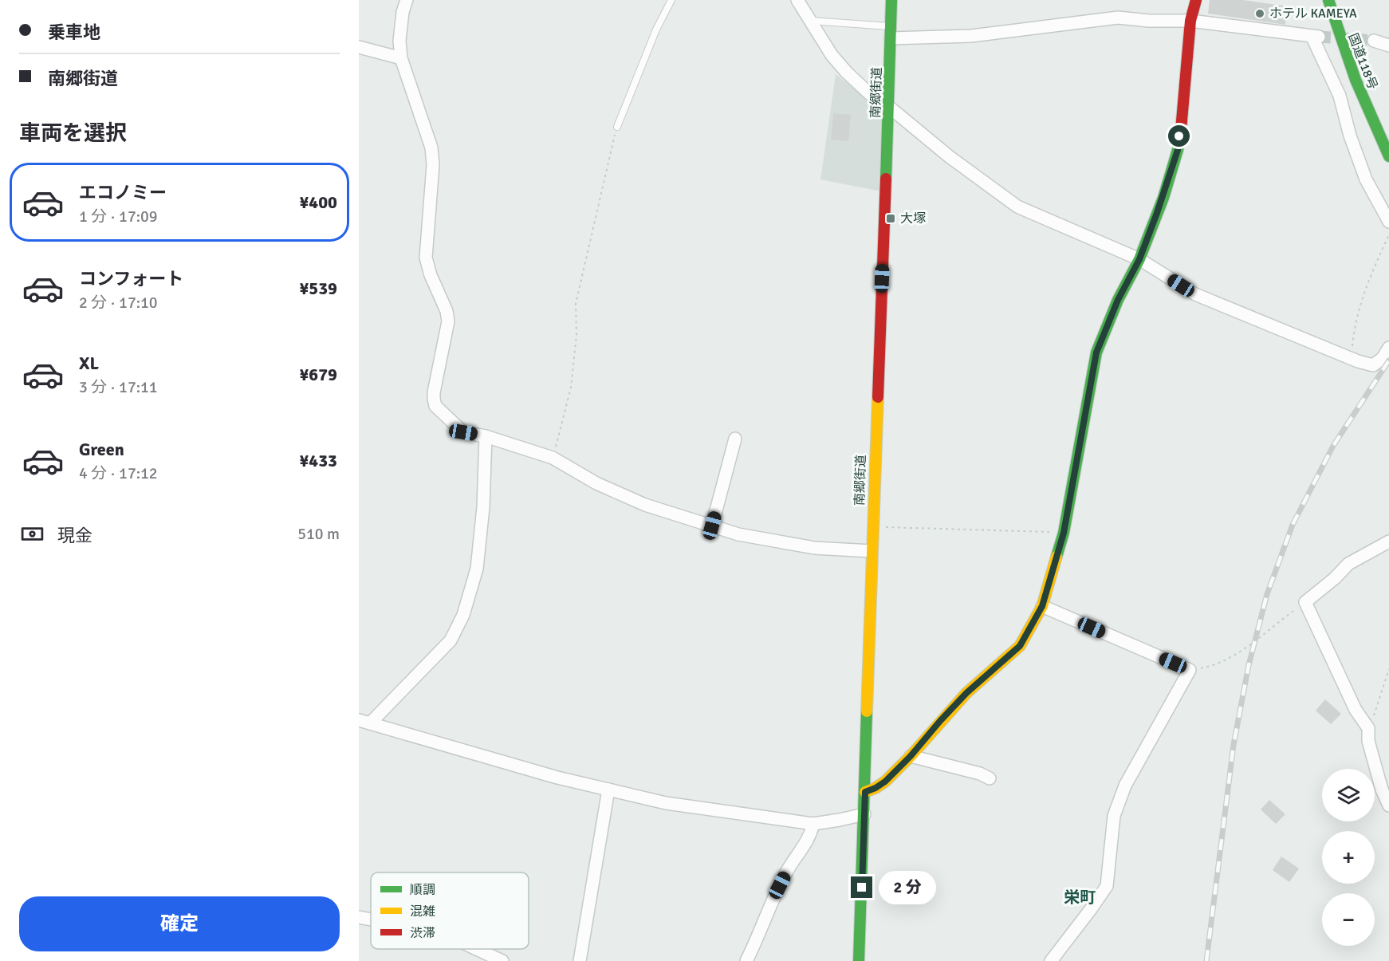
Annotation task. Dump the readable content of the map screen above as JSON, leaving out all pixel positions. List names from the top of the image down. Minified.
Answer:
{"streets":{"main road":["国道118号","南郷街道"]},"districts":["栄町"],"places":{"other":["ホテル KAMEYA"],"transit":["大塚"]},"legend":["順調","混雑","渋滞"],"page":{"banner":["乗車地","南郷街道"],"heading":"車両を選択","list":[{"name":"エコノミー","note":"1 分 · 17:09","value":"¥400"},{"name":"コンフォート","note":"2 分 · 17:10","value":"¥539"},{"name":"XL","note":"3 分 · 17:11","value":"¥679"},{"name":"Green","note":"4 分 · 17:12","value":"¥433"}],"pay":["現金","510 m"],"map_buttons":["+","−"],"bubble":"2 分","buttons":"確定"}}
